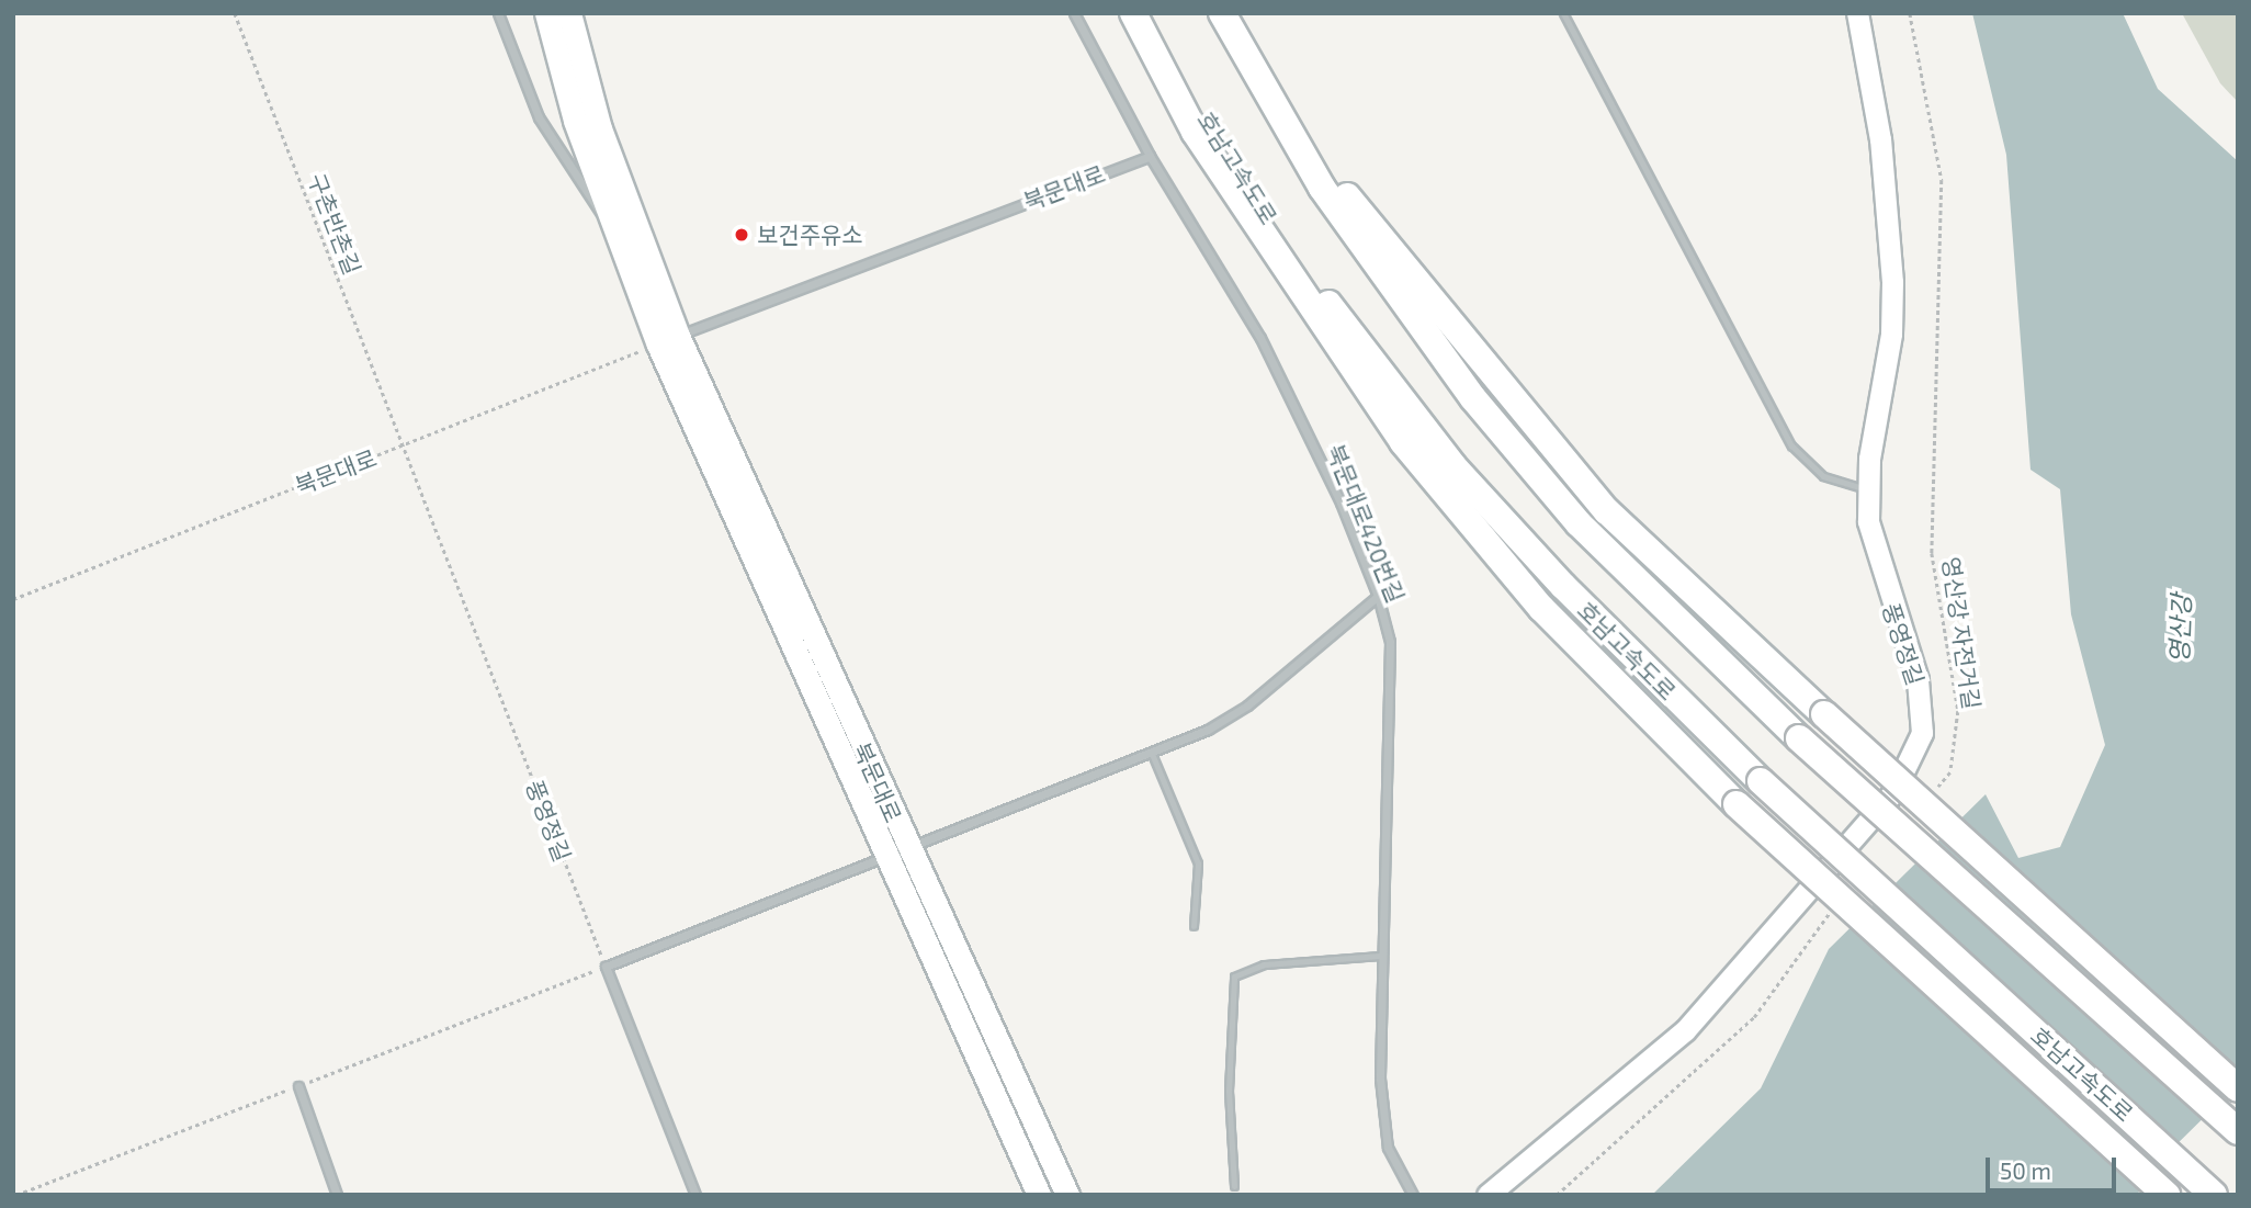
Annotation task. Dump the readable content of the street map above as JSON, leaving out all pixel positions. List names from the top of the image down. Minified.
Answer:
{"streets":{"highway":["호남고속도로"],"main road":["북문대로"],"street":["북문대로420번길","풍영정길"],"path":["구촌반촌길","영산강 자전거길"]},"crossings":[["북문대로","구촌반촌길"],["북문대로","북문대로420번길"],["북문대로","풍영정길"],["구촌반촌길","풍영정길"]],"water":["영산강"],"places":["보건주유소"],"scale_bar":"50 m"}
